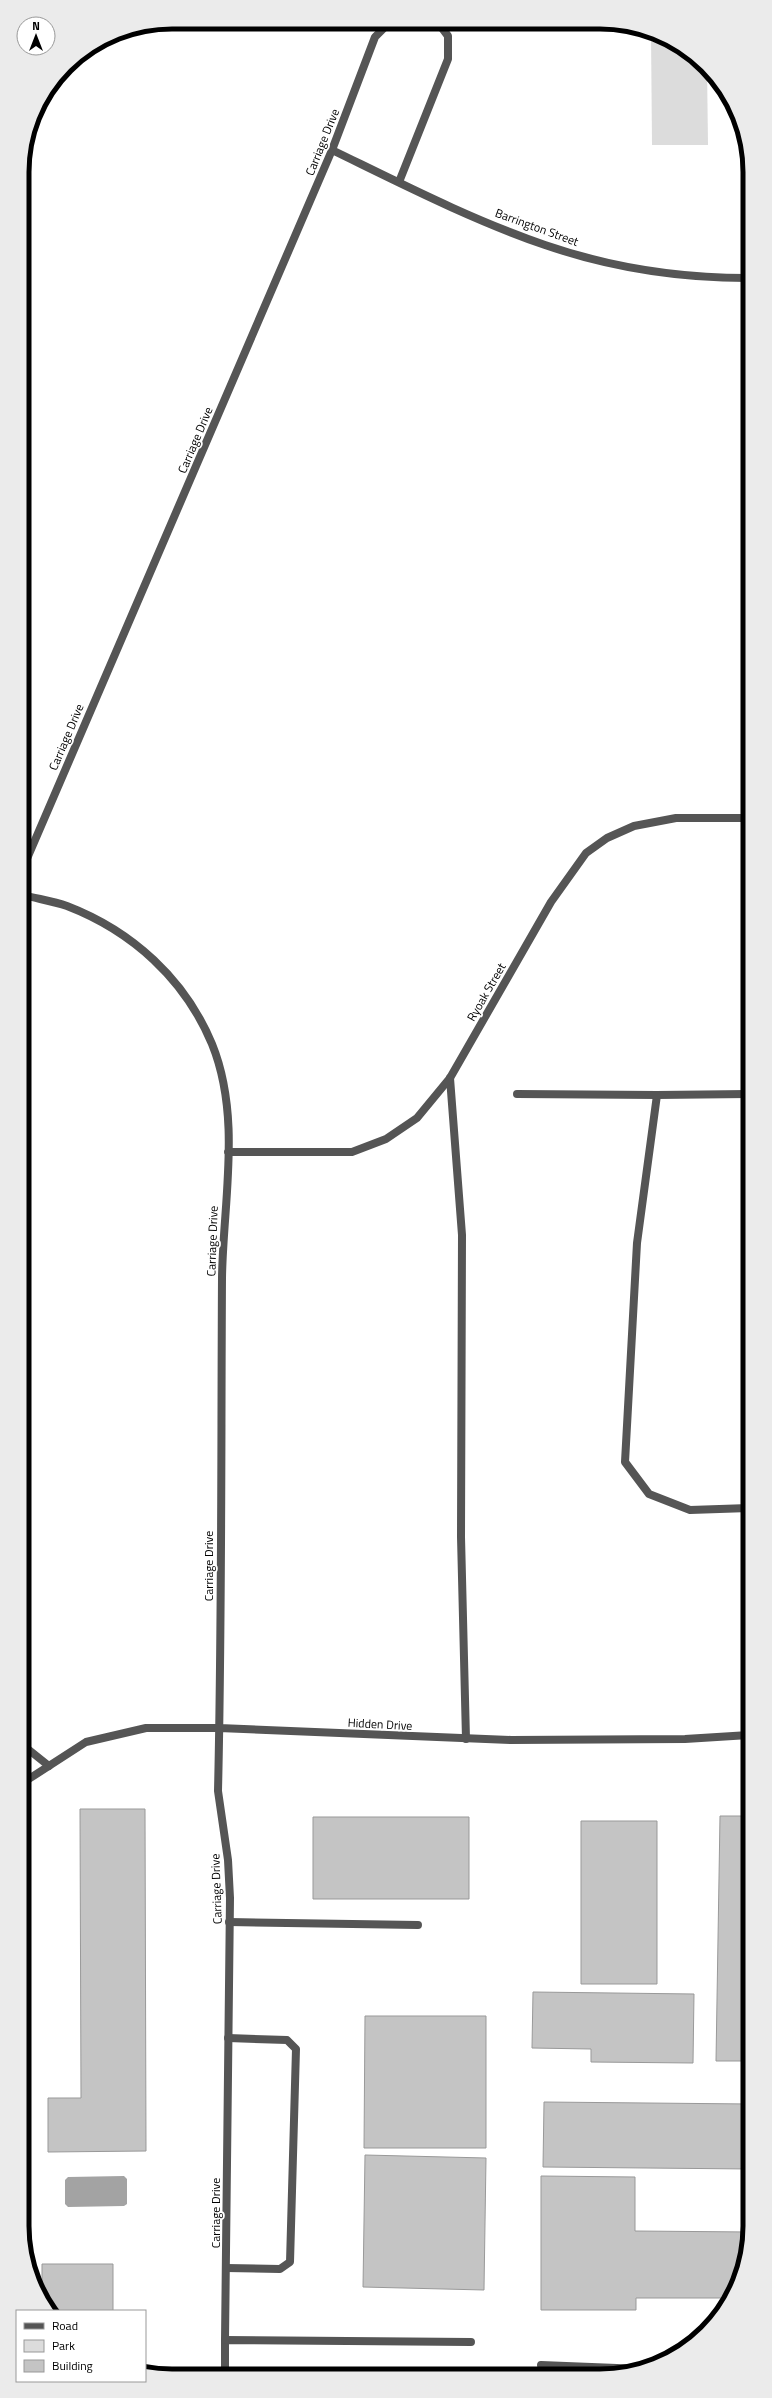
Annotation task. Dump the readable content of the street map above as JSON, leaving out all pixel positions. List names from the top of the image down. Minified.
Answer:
{"streets":{"street":["Carriage Drive","Barrington Street","Ryoak Street","Hidden Drive"]},"crossings":[["Carriage Drive","Barrington Street"],["Carriage Drive","Ryoak Street"],["Carriage Drive","Hidden Drive"]],"legend":["Road","Park","Building"],"north":"top"}
